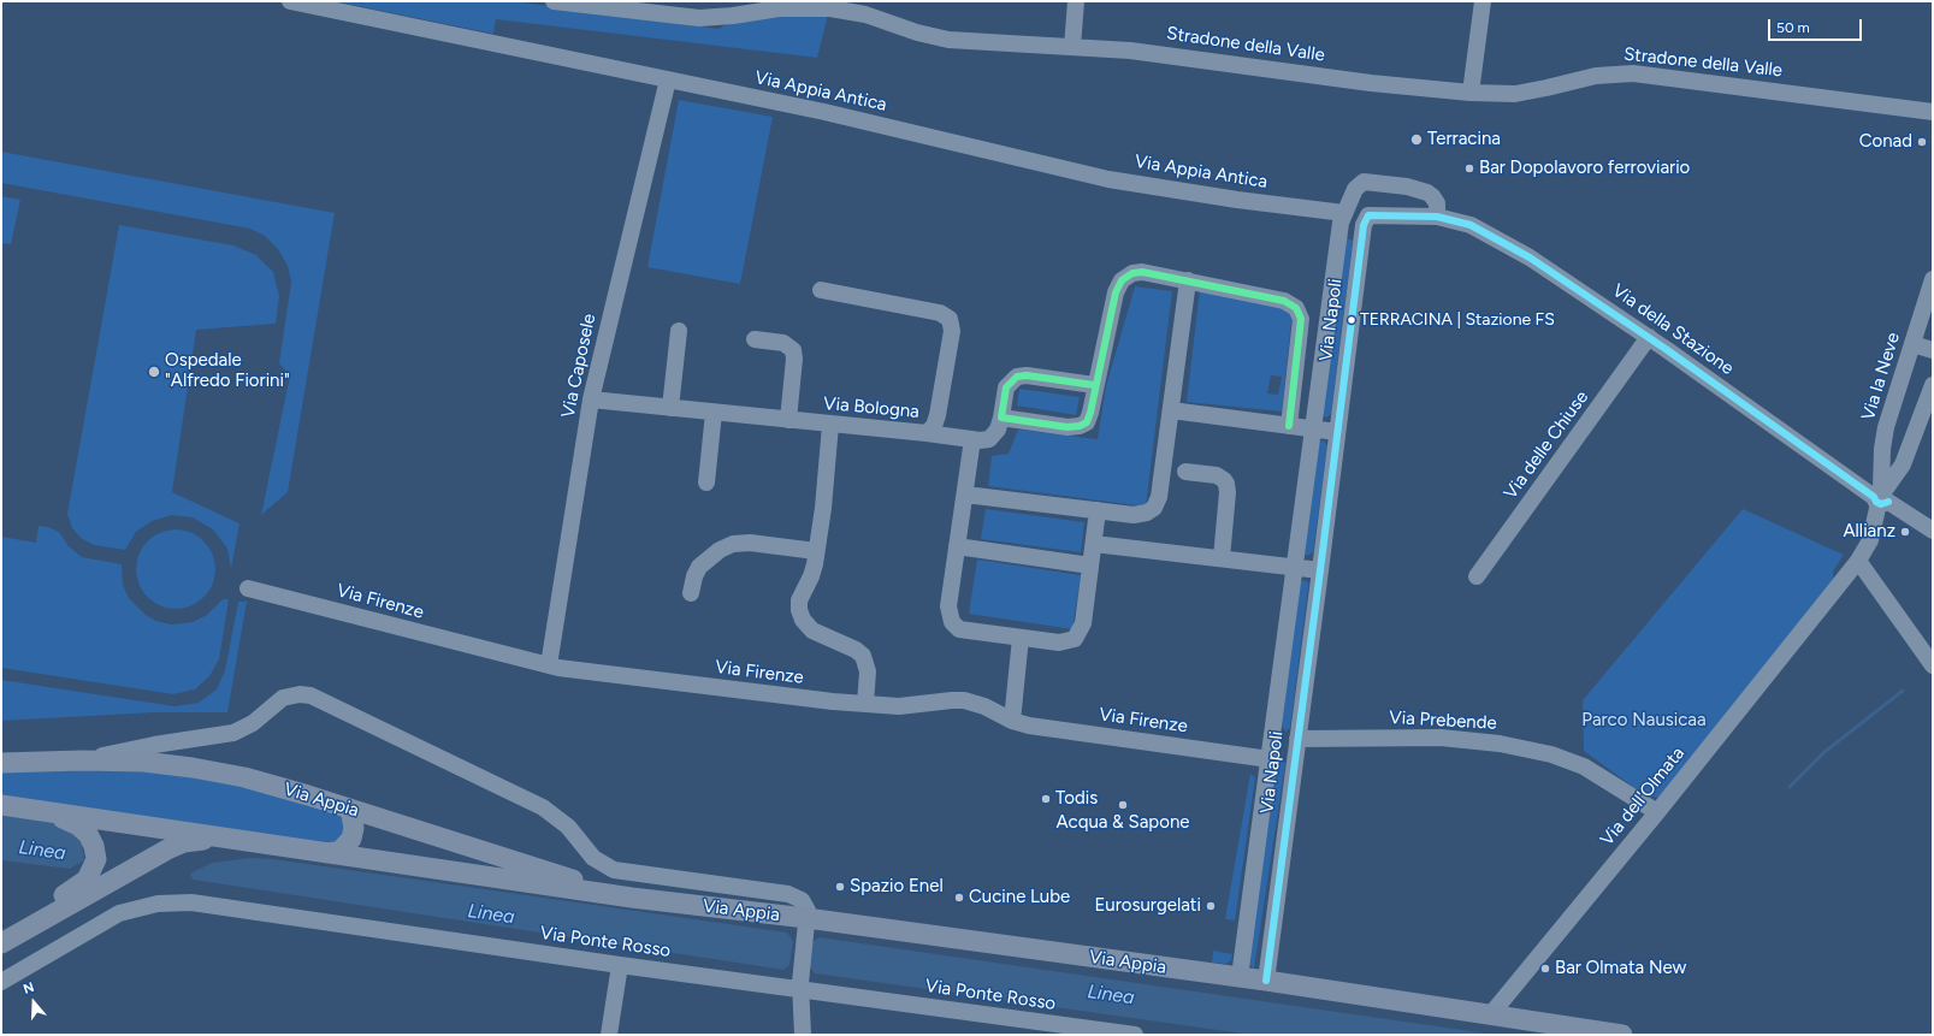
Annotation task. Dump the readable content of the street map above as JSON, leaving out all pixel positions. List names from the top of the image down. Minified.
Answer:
{"streets":{"main road":["Via Appia"],"street":["Stradone della Valle","Via Appia Antica","Via Napoli","Via della Stazione","Via Caposele","Via la Neve","Via Bologna","Via delle Chiuse","Via Firenze","Via Prebende","Via dell'Olmata","Via Ponte Rosso"]},"crossings":[["Via Appia Antica","Via Napoli"],["Via Appia Antica","Via Caposele"],["Via Napoli","Via della Stazione"],["Via Napoli","Via Firenze"],["Via Napoli","Via Prebende"],["Via Napoli","Via Appia"],["Via della Stazione","Via la Neve"],["Via della Stazione","Via delle Chiuse"],["Via della Stazione","Via dell'Olmata"],["Via Caposele","Via Bologna"],["Via Caposele","Via Firenze"],["Via la Neve","Via dell'Olmata"],["Via Firenze","Via Prebende"],["Via Prebende","Via dell'Olmata"],["Via dell'Olmata","Via Appia"]],"water":["Linea"],"parks":["Parco Nausicaa"],"places":["Terracina","Conad","Bar Dopolavoro ferroviario","TERRACINA | Stazione FS","Ospedale \"Alfredo Fiorini\"","Allianz","Todis","Acqua & Sapone","Spazio Enel","Cucine Lube","Eurosurgelati","Bar Olmata New"],"scale_bar":"50 m","north":"top"}
